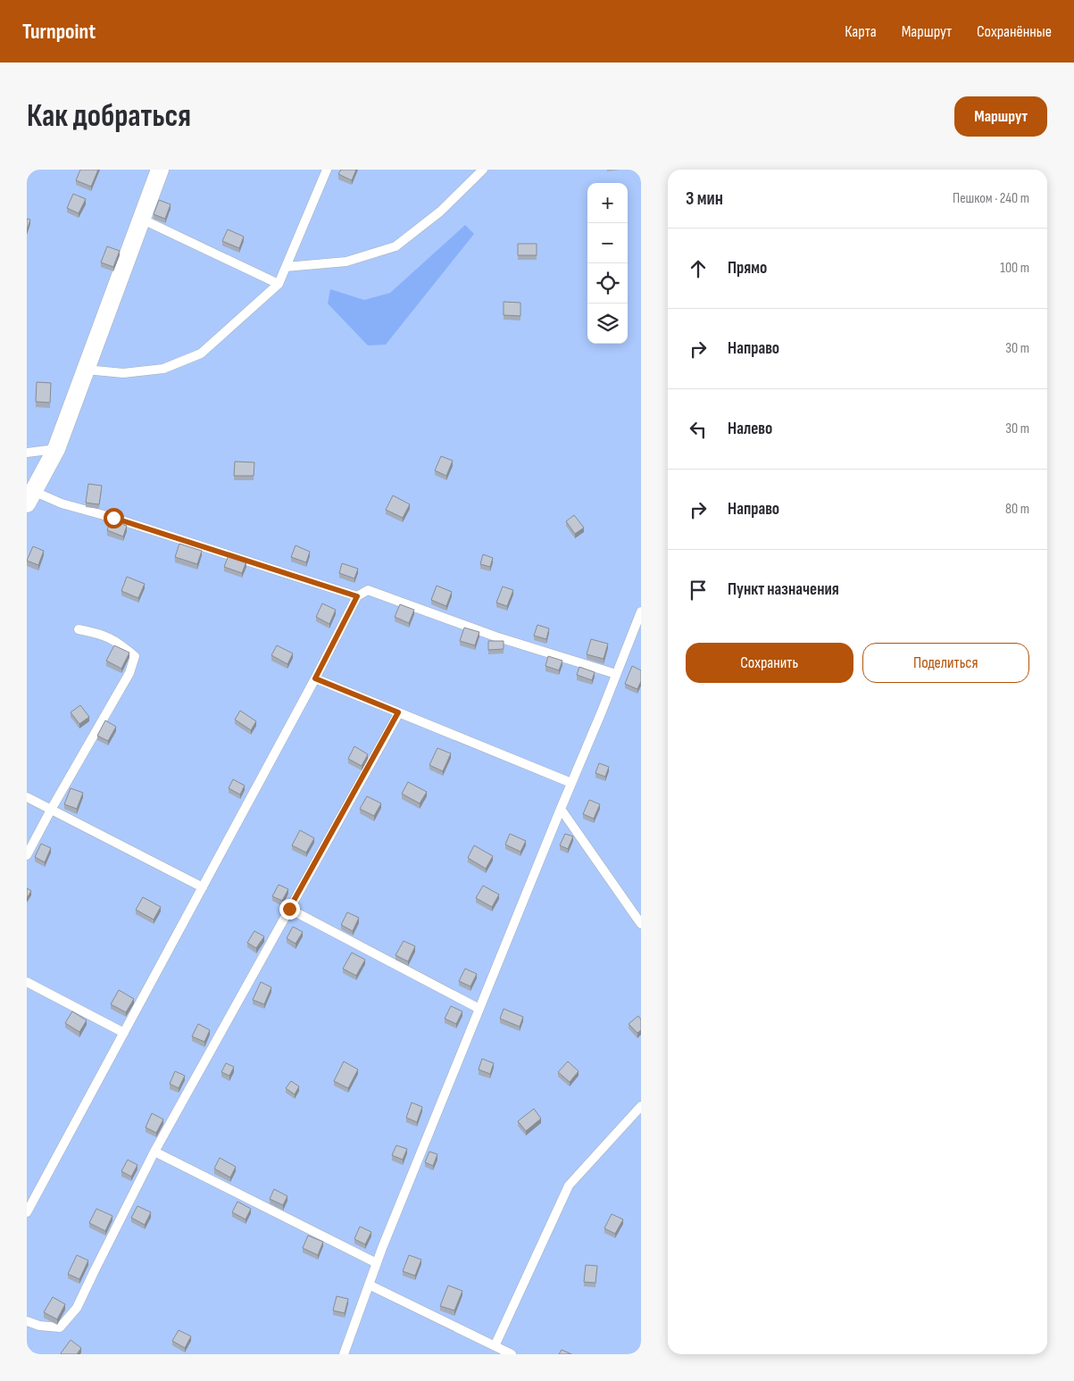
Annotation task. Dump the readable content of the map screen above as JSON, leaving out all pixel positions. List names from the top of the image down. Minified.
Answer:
{"page":{"header":"Turnpoint","nav":["Карта","Маршрут","Сохранённые"],"buttons":["Маршрут",["Сохранить","Поделиться"]],"title":"Как добраться","heading":["3 мин","Пешком · 240 m"],"map_buttons":["+","−"],"list":[["Прямо","100 m"],["Направо","30 m"],["Налево","30 m"],["Направо","80 m"],"Пункт назначения"]}}
